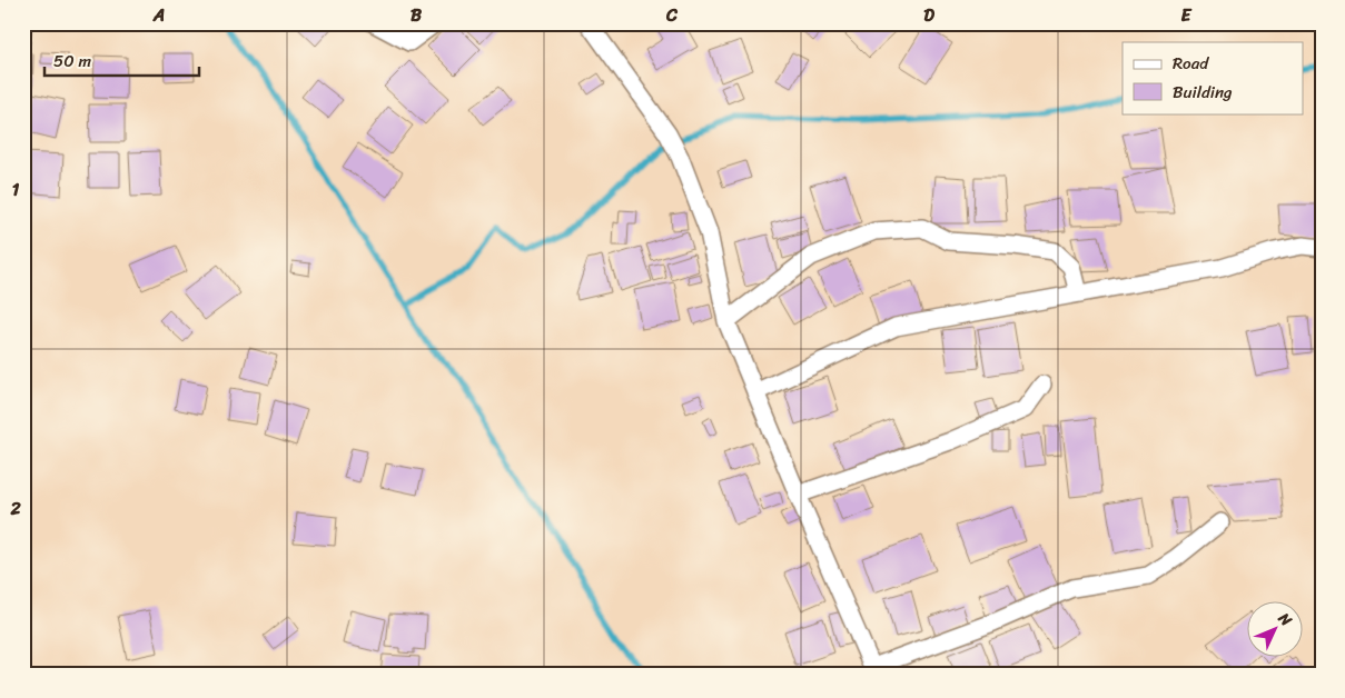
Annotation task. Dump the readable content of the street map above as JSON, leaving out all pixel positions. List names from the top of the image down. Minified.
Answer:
{"legend":["Road","Building"],"scale_bar":"50 m","north":"top right","grid":{"columns":["A","B","C","D","E"],"rows":["1","2"]}}
